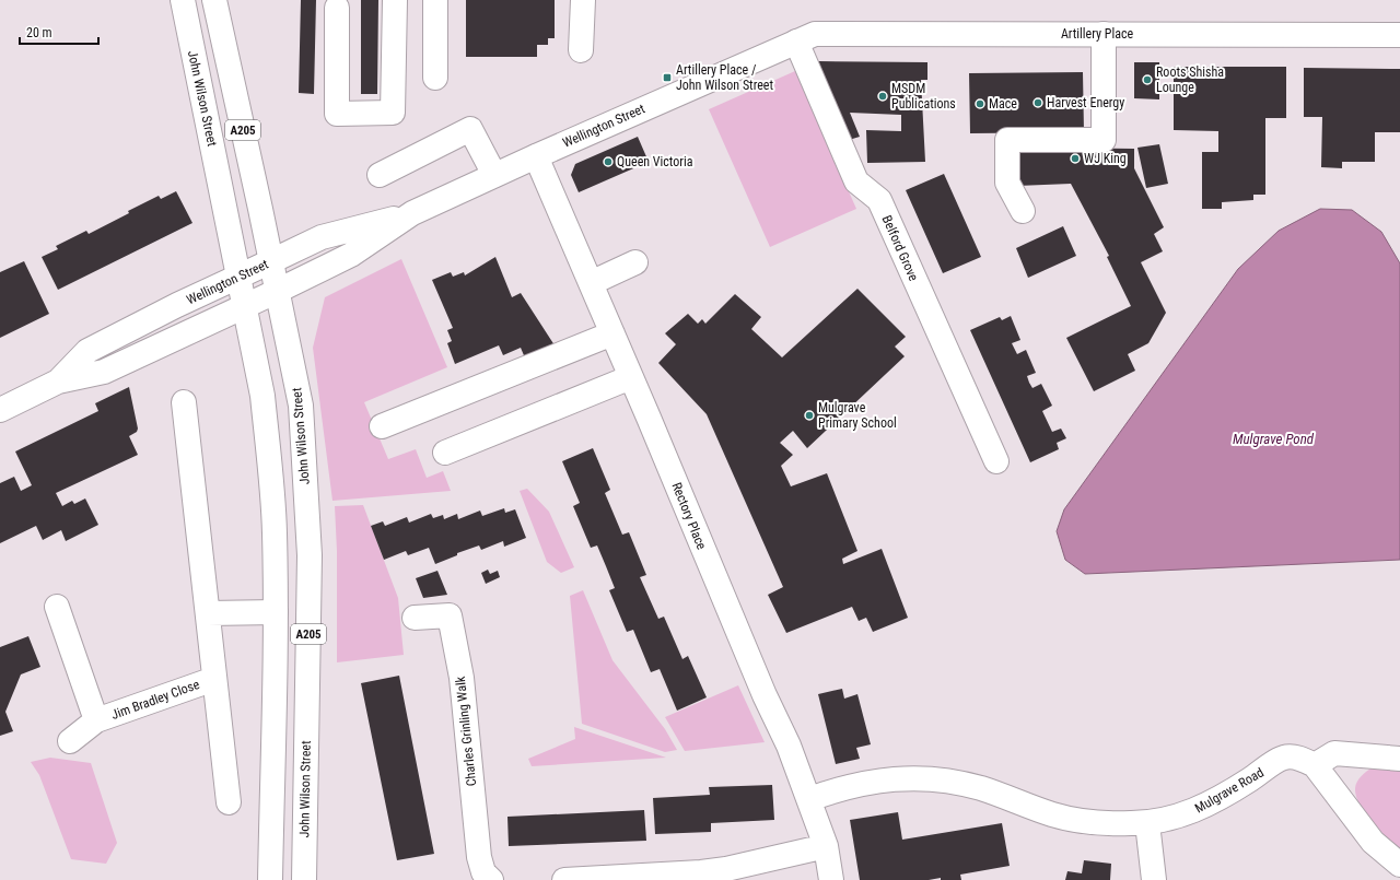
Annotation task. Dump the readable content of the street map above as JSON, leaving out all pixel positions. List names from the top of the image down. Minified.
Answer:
{"streets":{"main road":["Artillery Place","John Wilson Street","Wellington Street","A205","Belford Grove","Rectory Place","Jim Bradley Close","Charles Grinling Walk","Mulgrave Road"]},"crossings":[["Artillery Place","Wellington Street"],["Artillery Place","Belford Grove"],["John Wilson Street","Wellington Street"],["Wellington Street","Belford Grove"],["Wellington Street","Rectory Place"],["Rectory Place","Mulgrave Road"]],"water":["Mulgrave Pond"],"places":{"transit":["Artillery Place / John Wilson Street"],"other":["Roots Shisha Lounge","MSDM Publications","Harvest Energy","Mace","WJ King","Queen Victoria","Mulgrave Primary School"]},"scale_bar":"20 m"}
